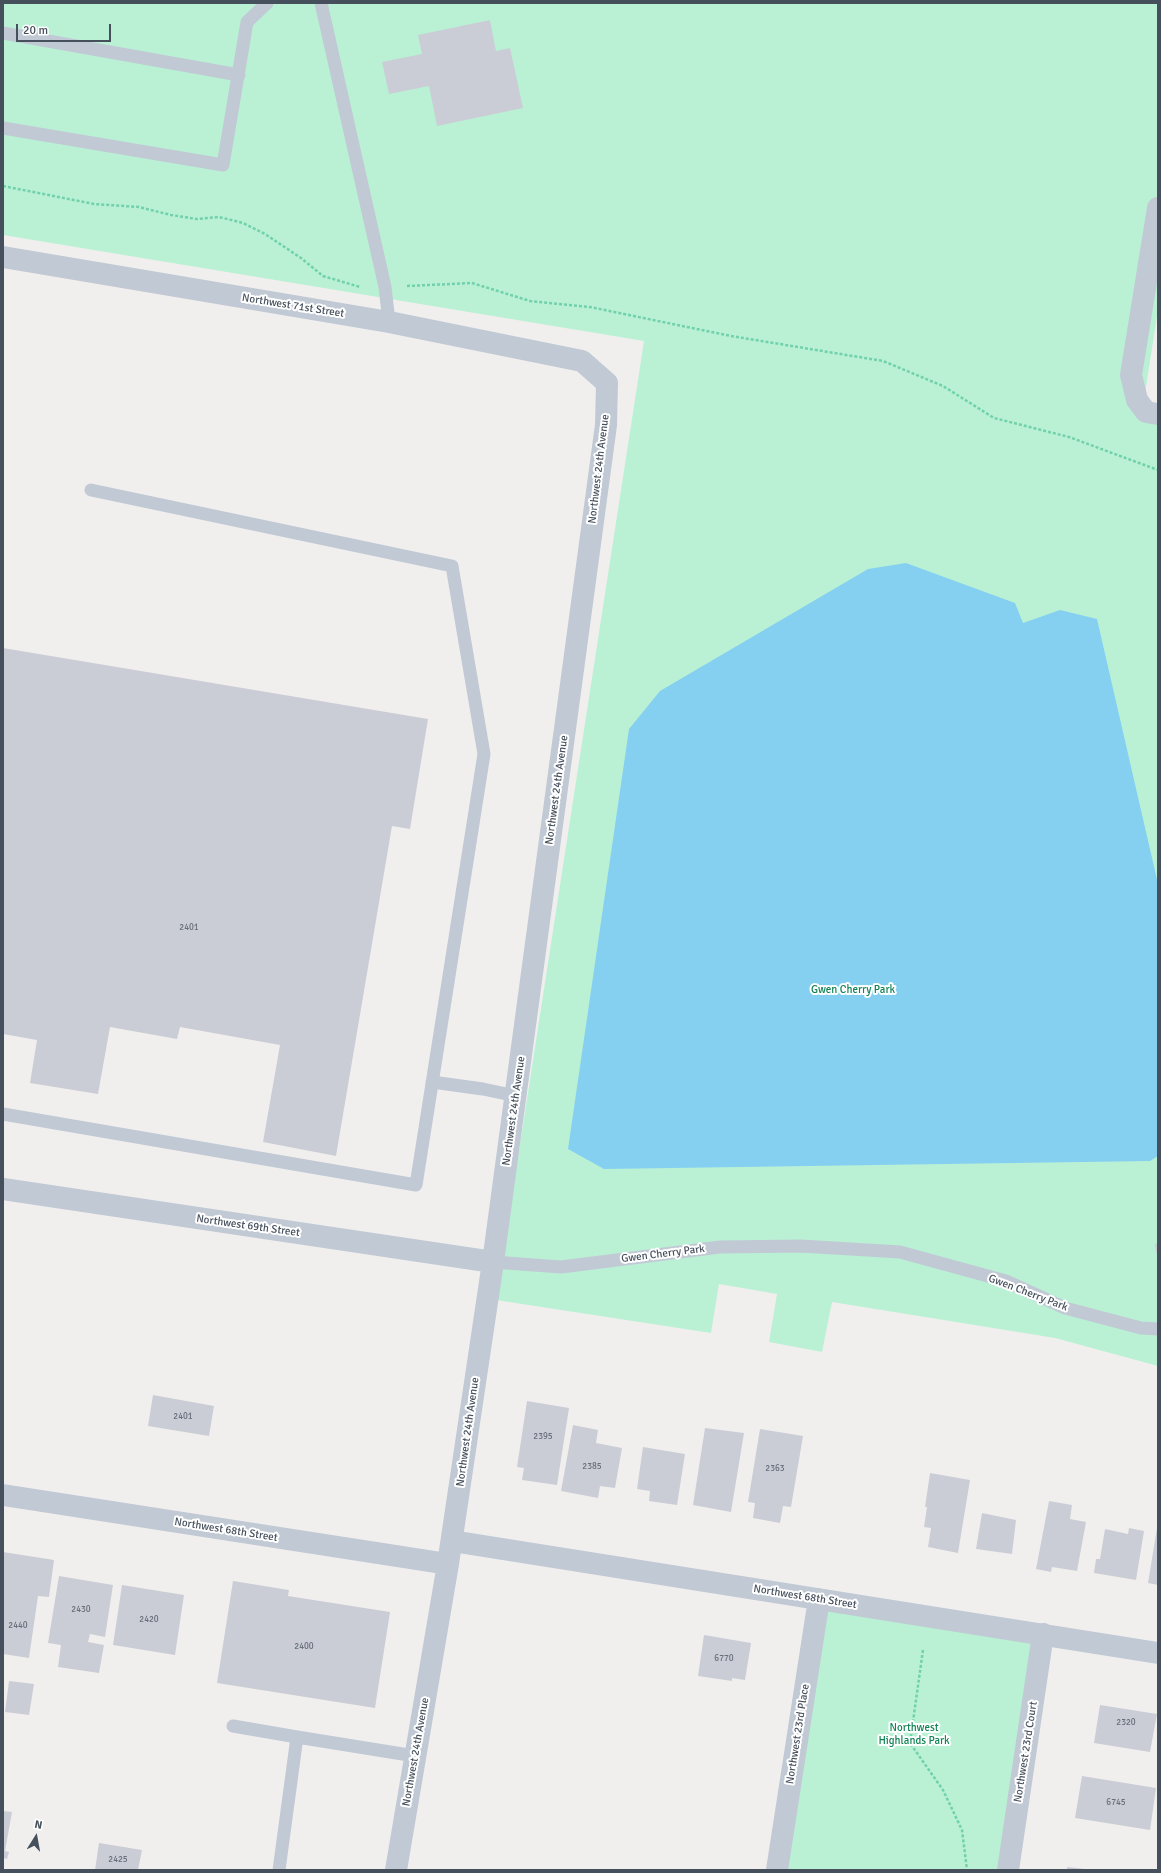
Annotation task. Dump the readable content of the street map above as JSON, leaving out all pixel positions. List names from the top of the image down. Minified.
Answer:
{"streets":{"street":["Northwest 71st Street","Northwest 24th Avenue","Northwest 69th Street","Northwest 68th Street","Northwest 23rd Place","Northwest 23rd Court"],"lane":["Gwen Cherry Park"]},"crossings":[["Northwest 71st Street","Northwest 24th Avenue"],["Northwest 24th Avenue","Northwest 69th Street"],["Northwest 24th Avenue","Gwen Cherry Park"],["Northwest 24th Avenue","Northwest 68th Street"],["Northwest 69th Street","Gwen Cherry Park"],["Northwest 68th Street","Northwest 23rd Place"],["Northwest 68th Street","Northwest 23rd Court"]],"parks":["Gwen Cherry Park","Northwest Highlands Park"],"house_numbers":["2401","2401","2395","2385","2363","2430","2420","2440","2400","6770","2320","6745","2425"],"scale_bar":"20 m","north":"top"}
